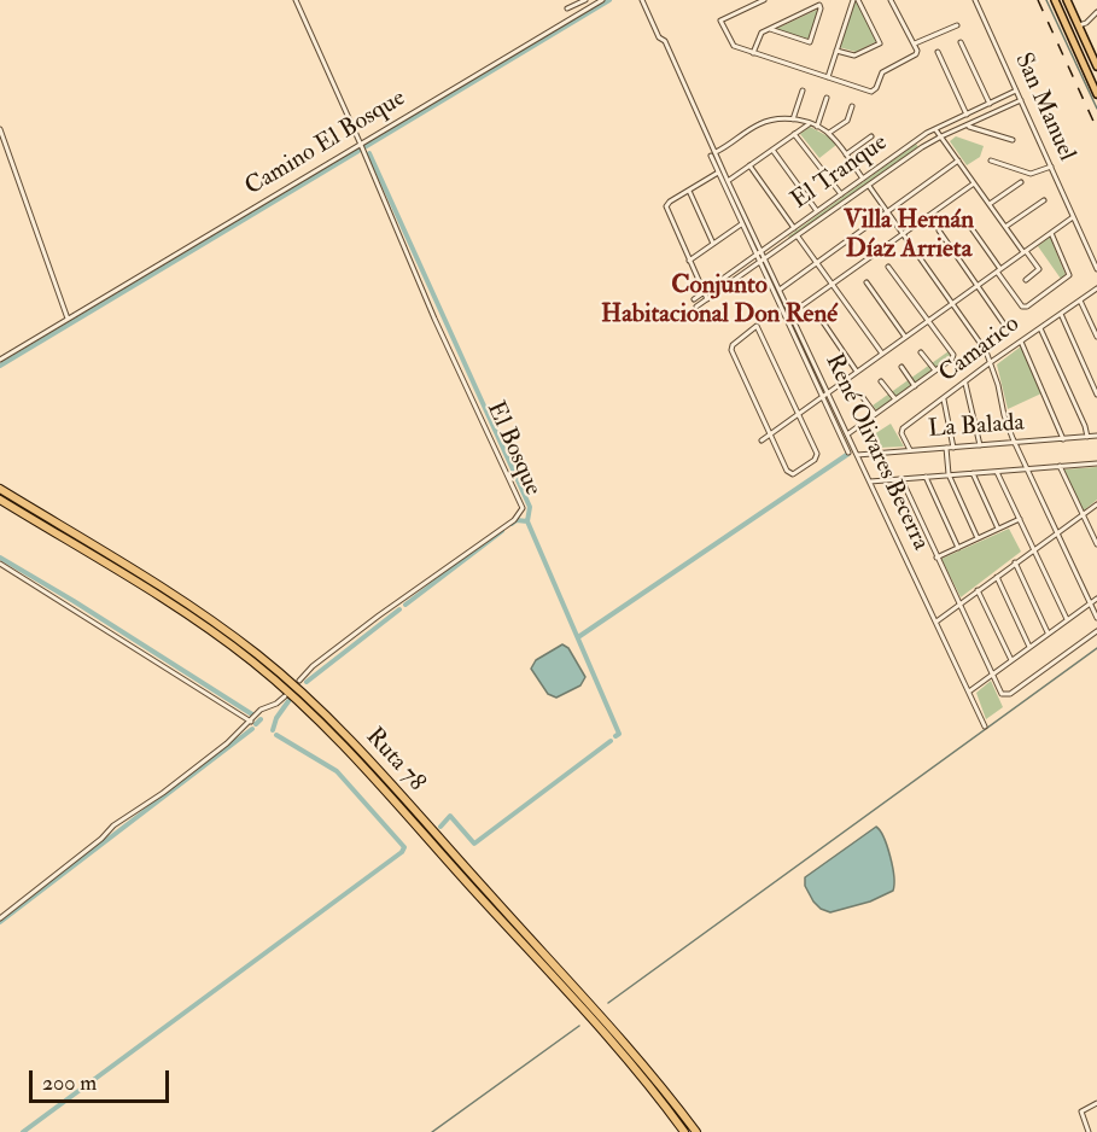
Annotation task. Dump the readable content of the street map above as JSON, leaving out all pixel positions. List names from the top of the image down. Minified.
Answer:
{"streets":{"highway":["Ruta 78"],"street":["San Manuel","Camino El Bosque","El Tranque","Camarico","La Balada","El Bosque","René Olivares Becerra"]},"crossings":[["San Manuel","El Tranque"],["Camino El Bosque","El Bosque"],["El Tranque","René Olivares Becerra"],["Camarico","La Balada"],["La Balada","René Olivares Becerra"]],"districts":["Villa Hernán Díaz Arrieta","Conjunto Habitacional Don René"],"scale_bar":"200 m"}
